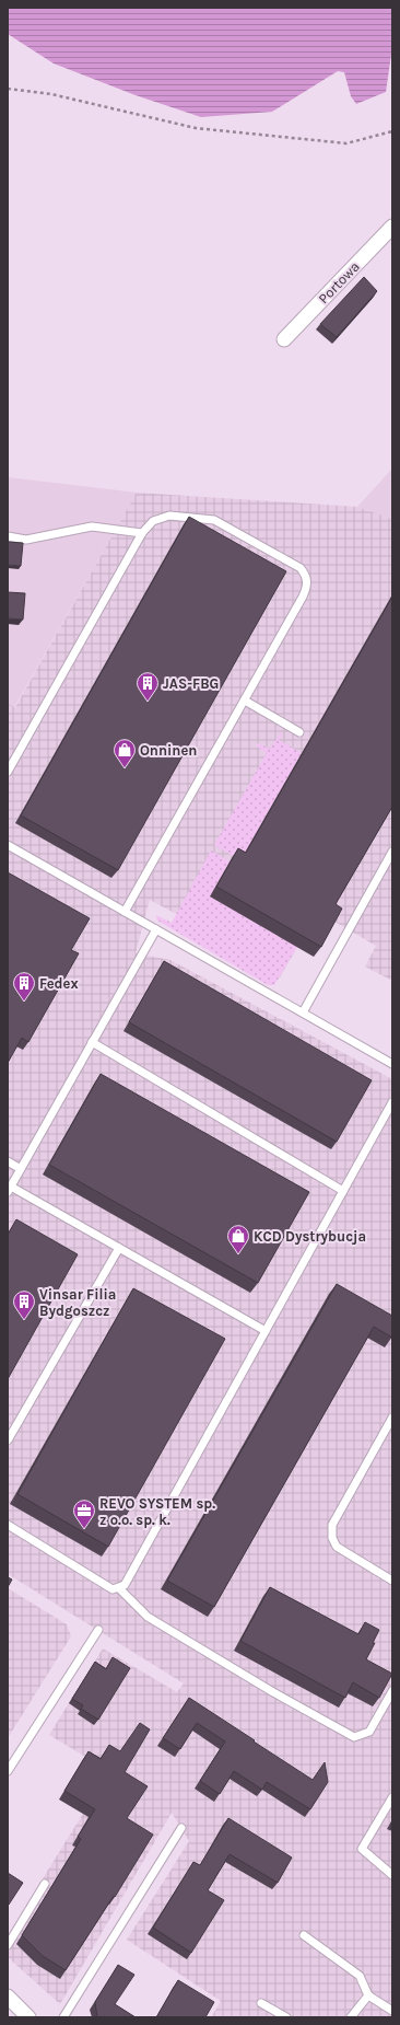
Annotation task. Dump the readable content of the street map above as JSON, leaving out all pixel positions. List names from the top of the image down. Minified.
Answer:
{"streets":{"street":["Portowa"]},"places":{"building":["JAS-FBG","Fedex","Vinsar Filia Bydgoszcz"],"shop":["Onninen","KCD Dystrybucja"],"office":["REVO SYSTEM sp. z o.o. sp. k."]}}
